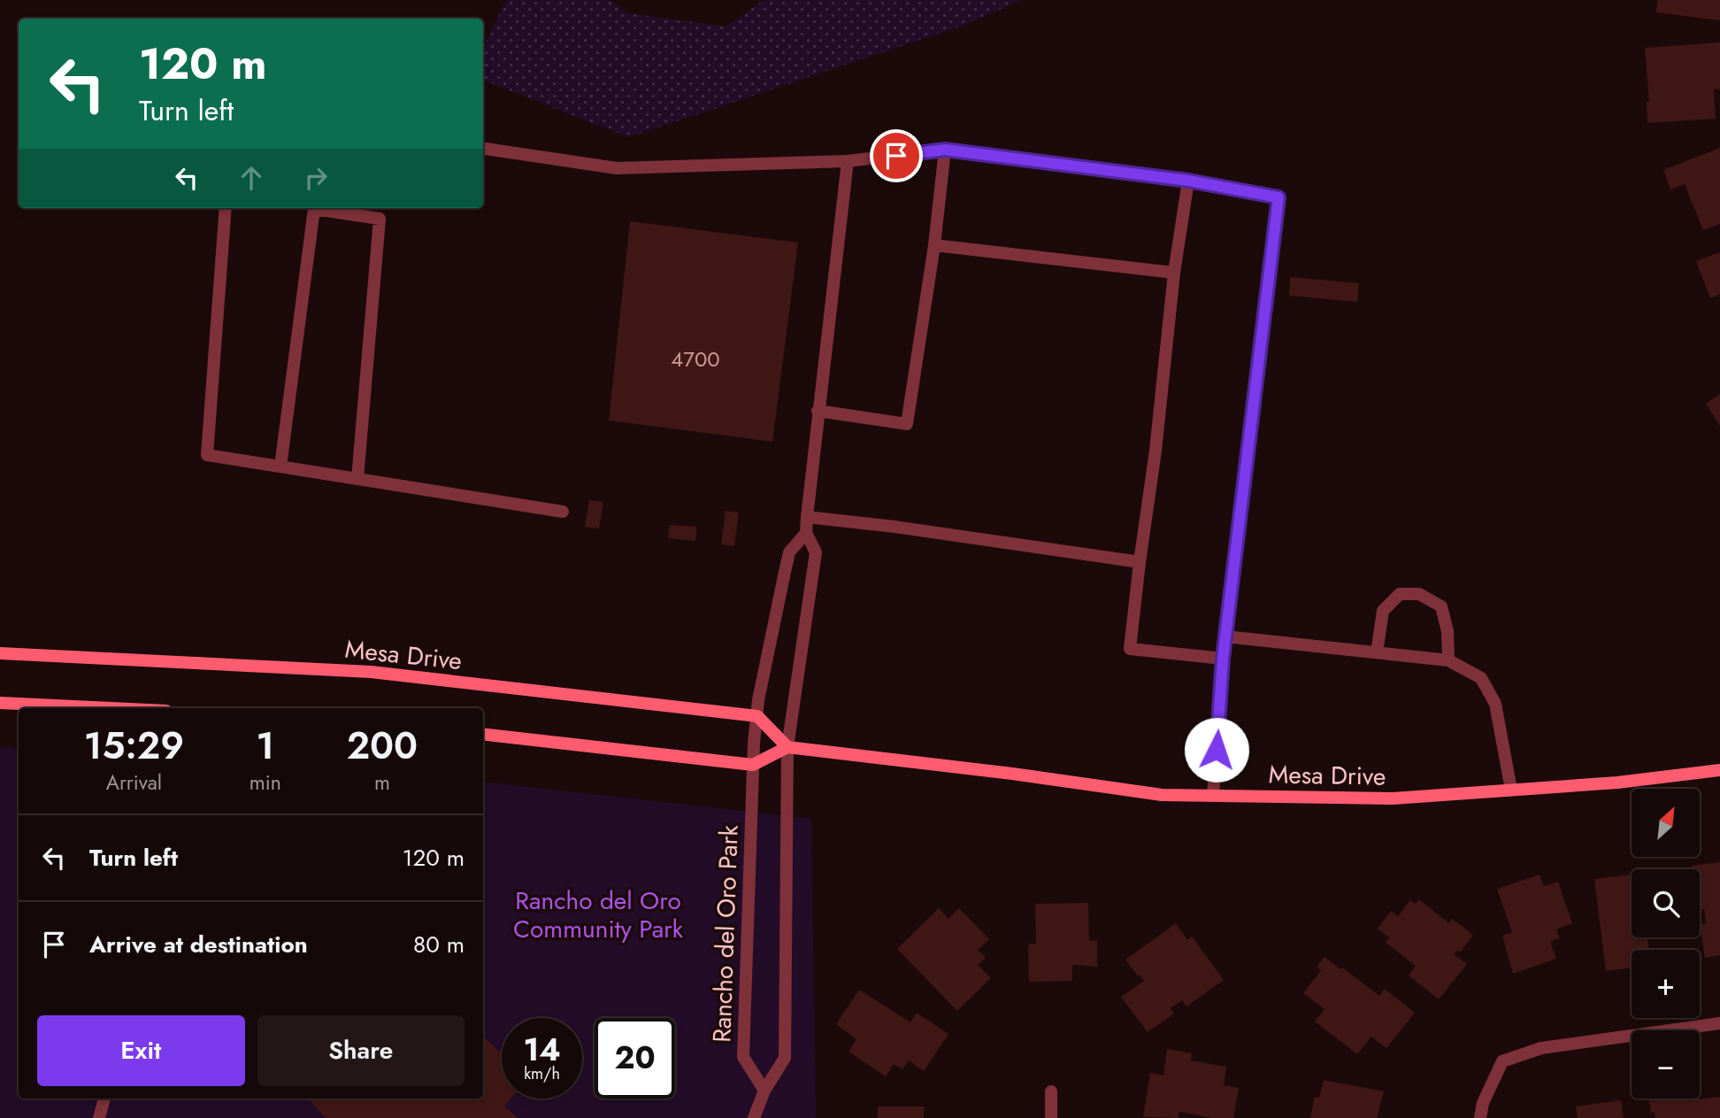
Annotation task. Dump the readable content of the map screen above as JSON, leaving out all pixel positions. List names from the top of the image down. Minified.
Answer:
{"streets":{"main road":["Mesa Drive"],"street":["Rancho del Oro Park"]},"crossings":[["Mesa Drive","Rancho del Oro Park"]],"parks":["Rancho del Oro Community Park"],"house_numbers":["4700"],"north":"top right","page":{"turn":["120 m","Turn left"],"eta":["15:29","Arrival","1","min","200","m"],"map_buttons":["+","−"],"list":[{"name":"Turn left","value":"120 m"},{"name":"Arrive at destination","value":"80 m"}],"buttons":["Exit","Share"],"speed":"14 km/h","limit":"20"}}
